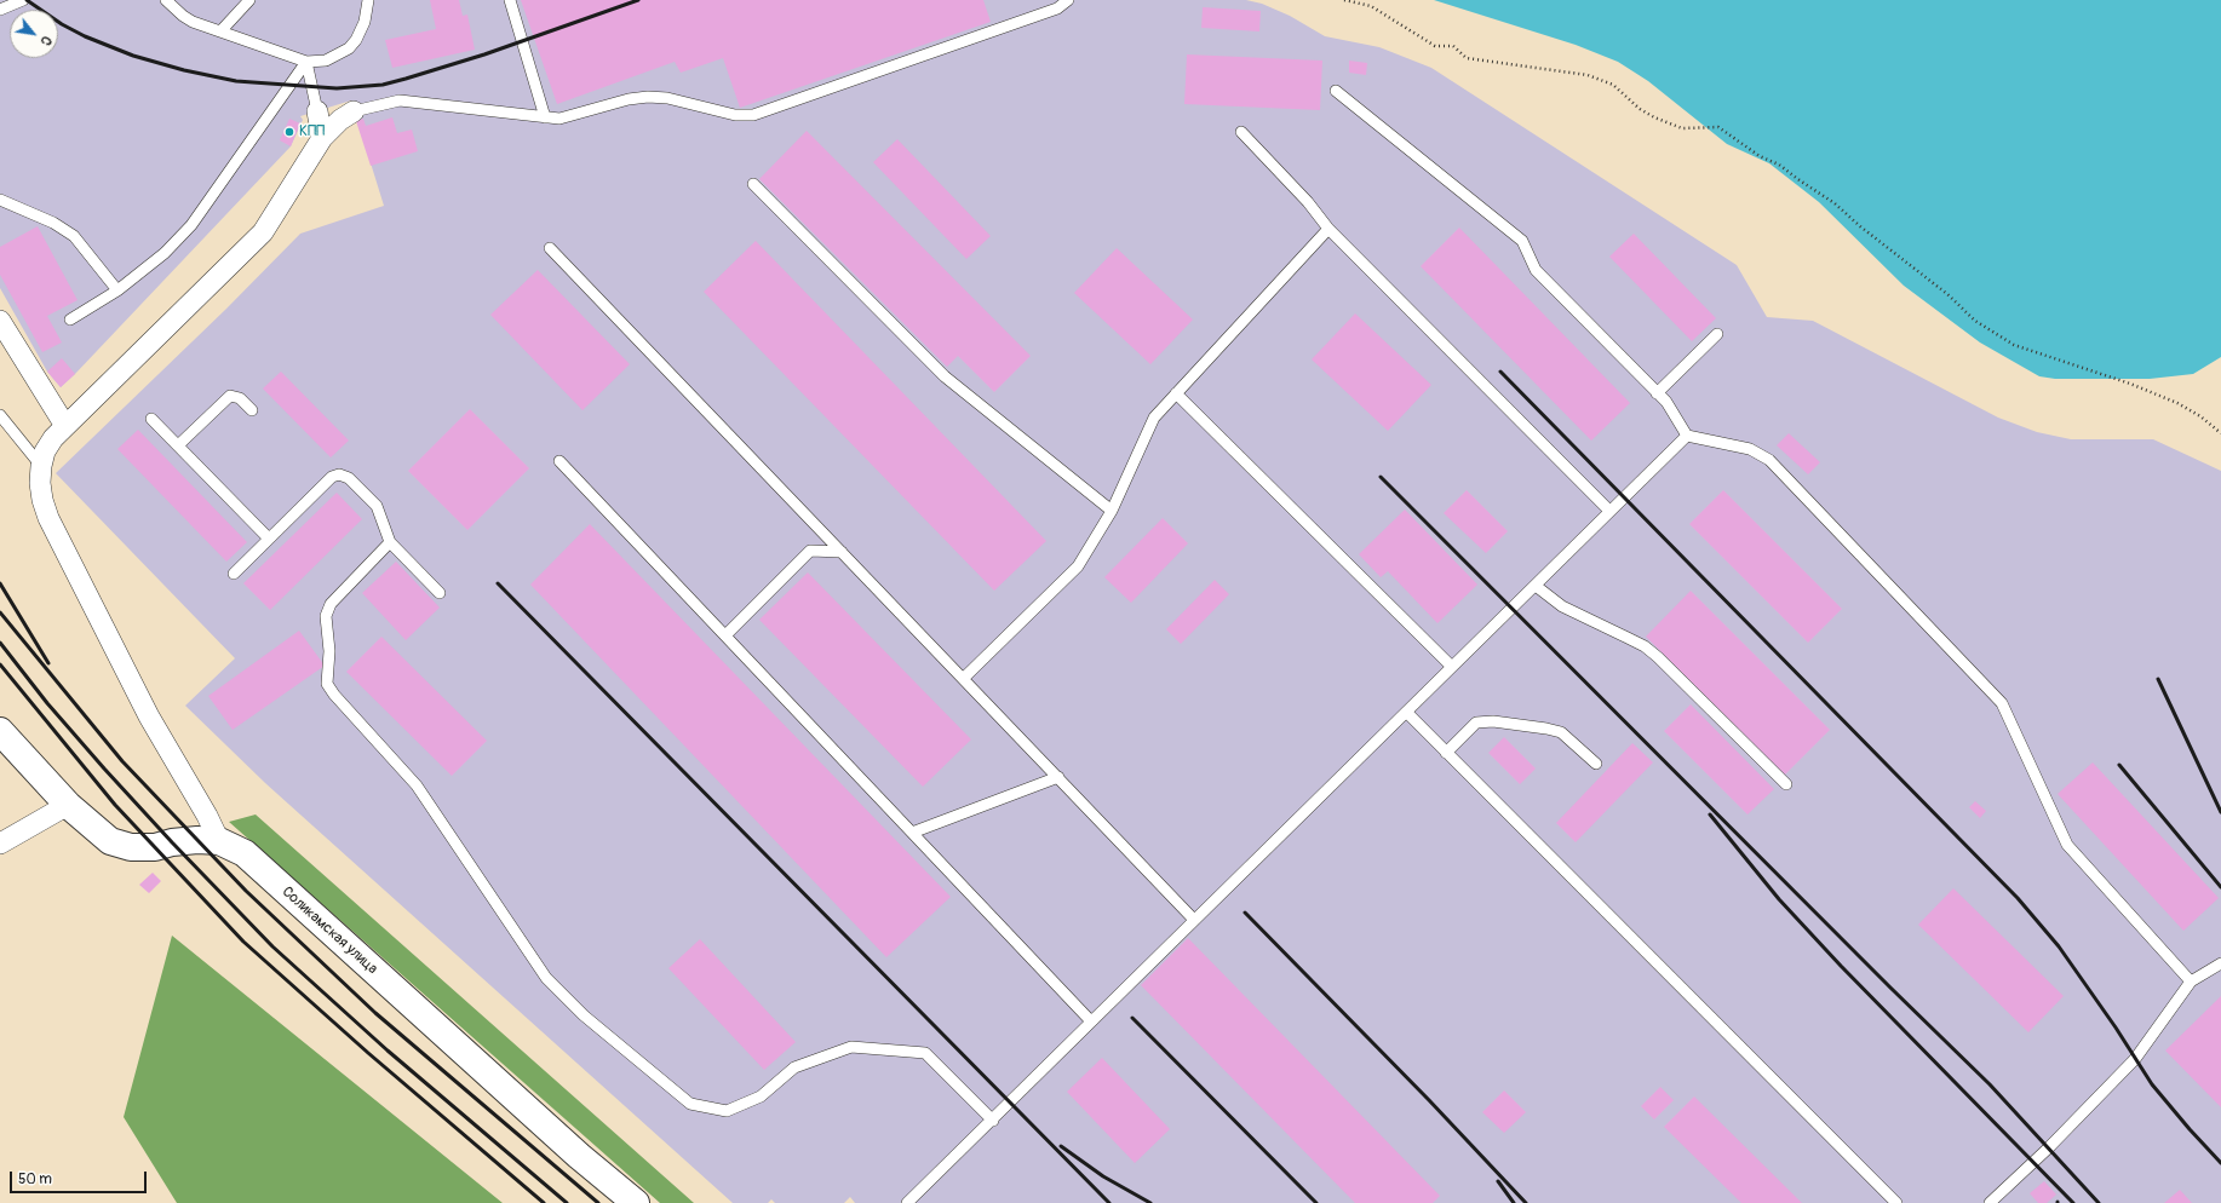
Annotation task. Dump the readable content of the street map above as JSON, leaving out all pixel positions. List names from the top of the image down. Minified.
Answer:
{"streets":{"main road":["Соликамская улица"]},"places":["КПП"],"scale_bar":"50 m","north":"bottom right"}
